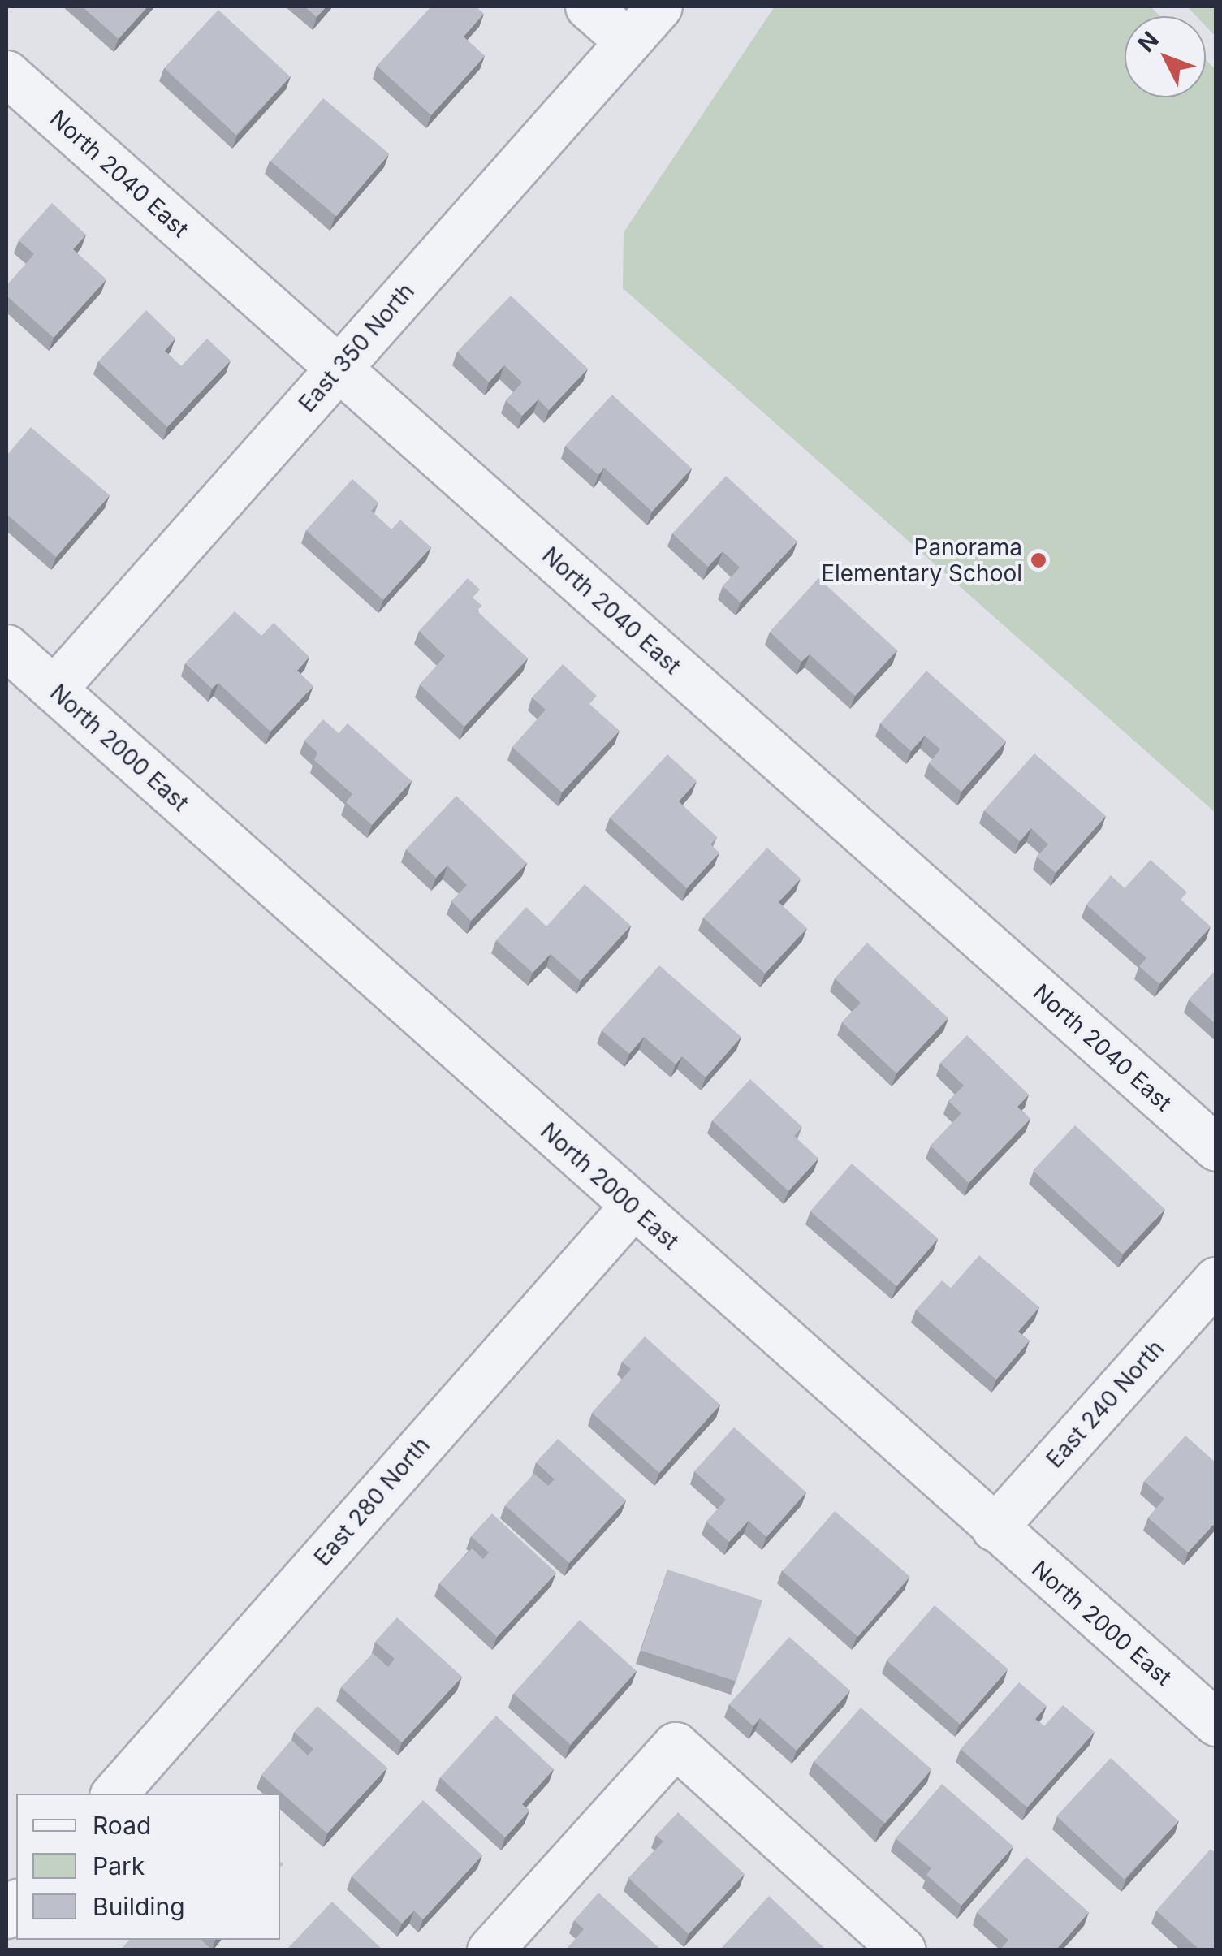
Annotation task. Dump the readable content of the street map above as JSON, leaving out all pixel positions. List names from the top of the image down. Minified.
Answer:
{"streets":{"street":["North 2040 East","East 350 North","North 2000 East","East 240 North","East 280 North"]},"crossings":[["North 2040 East","East 350 North"],["East 350 North","North 2000 East"],["North 2000 East","East 240 North"],["North 2000 East","East 280 North"]],"places":["Panorama Elementary School"],"legend":["Road","Park","Building"],"north":"top left"}
